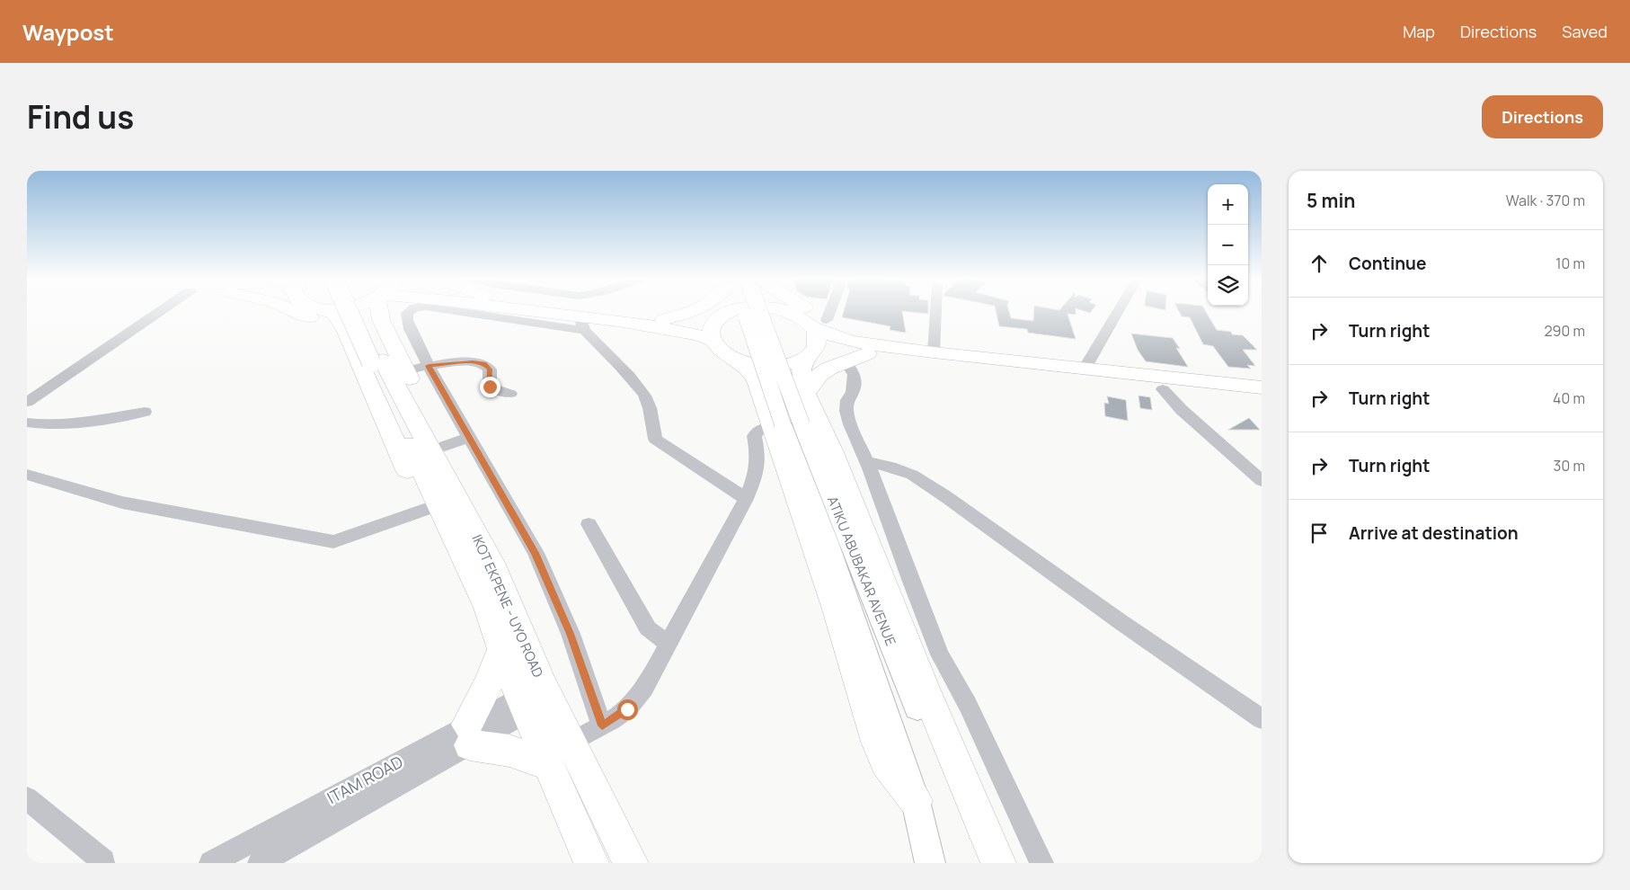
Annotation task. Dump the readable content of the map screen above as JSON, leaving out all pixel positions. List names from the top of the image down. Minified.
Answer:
{"streets":{"highway":["IKOT EKPENE - UYO ROAD"],"main road":["ATIKU ABUBAKAR AVENUE"],"street":["ITAM ROAD"]},"crossings":[["IKOT EKPENE - UYO ROAD","ITAM ROAD"]],"page":{"header":"Waypost","nav":["Map","Directions","Saved"],"title":"Find us","buttons":"Directions","heading":["5 min","Walk · 370 m"],"map_buttons":["+","−"],"list":[["Continue","10 m"],["Turn right","290 m"],["Turn right","40 m"],["Turn right","30 m"],"Arrive at destination"]}}
